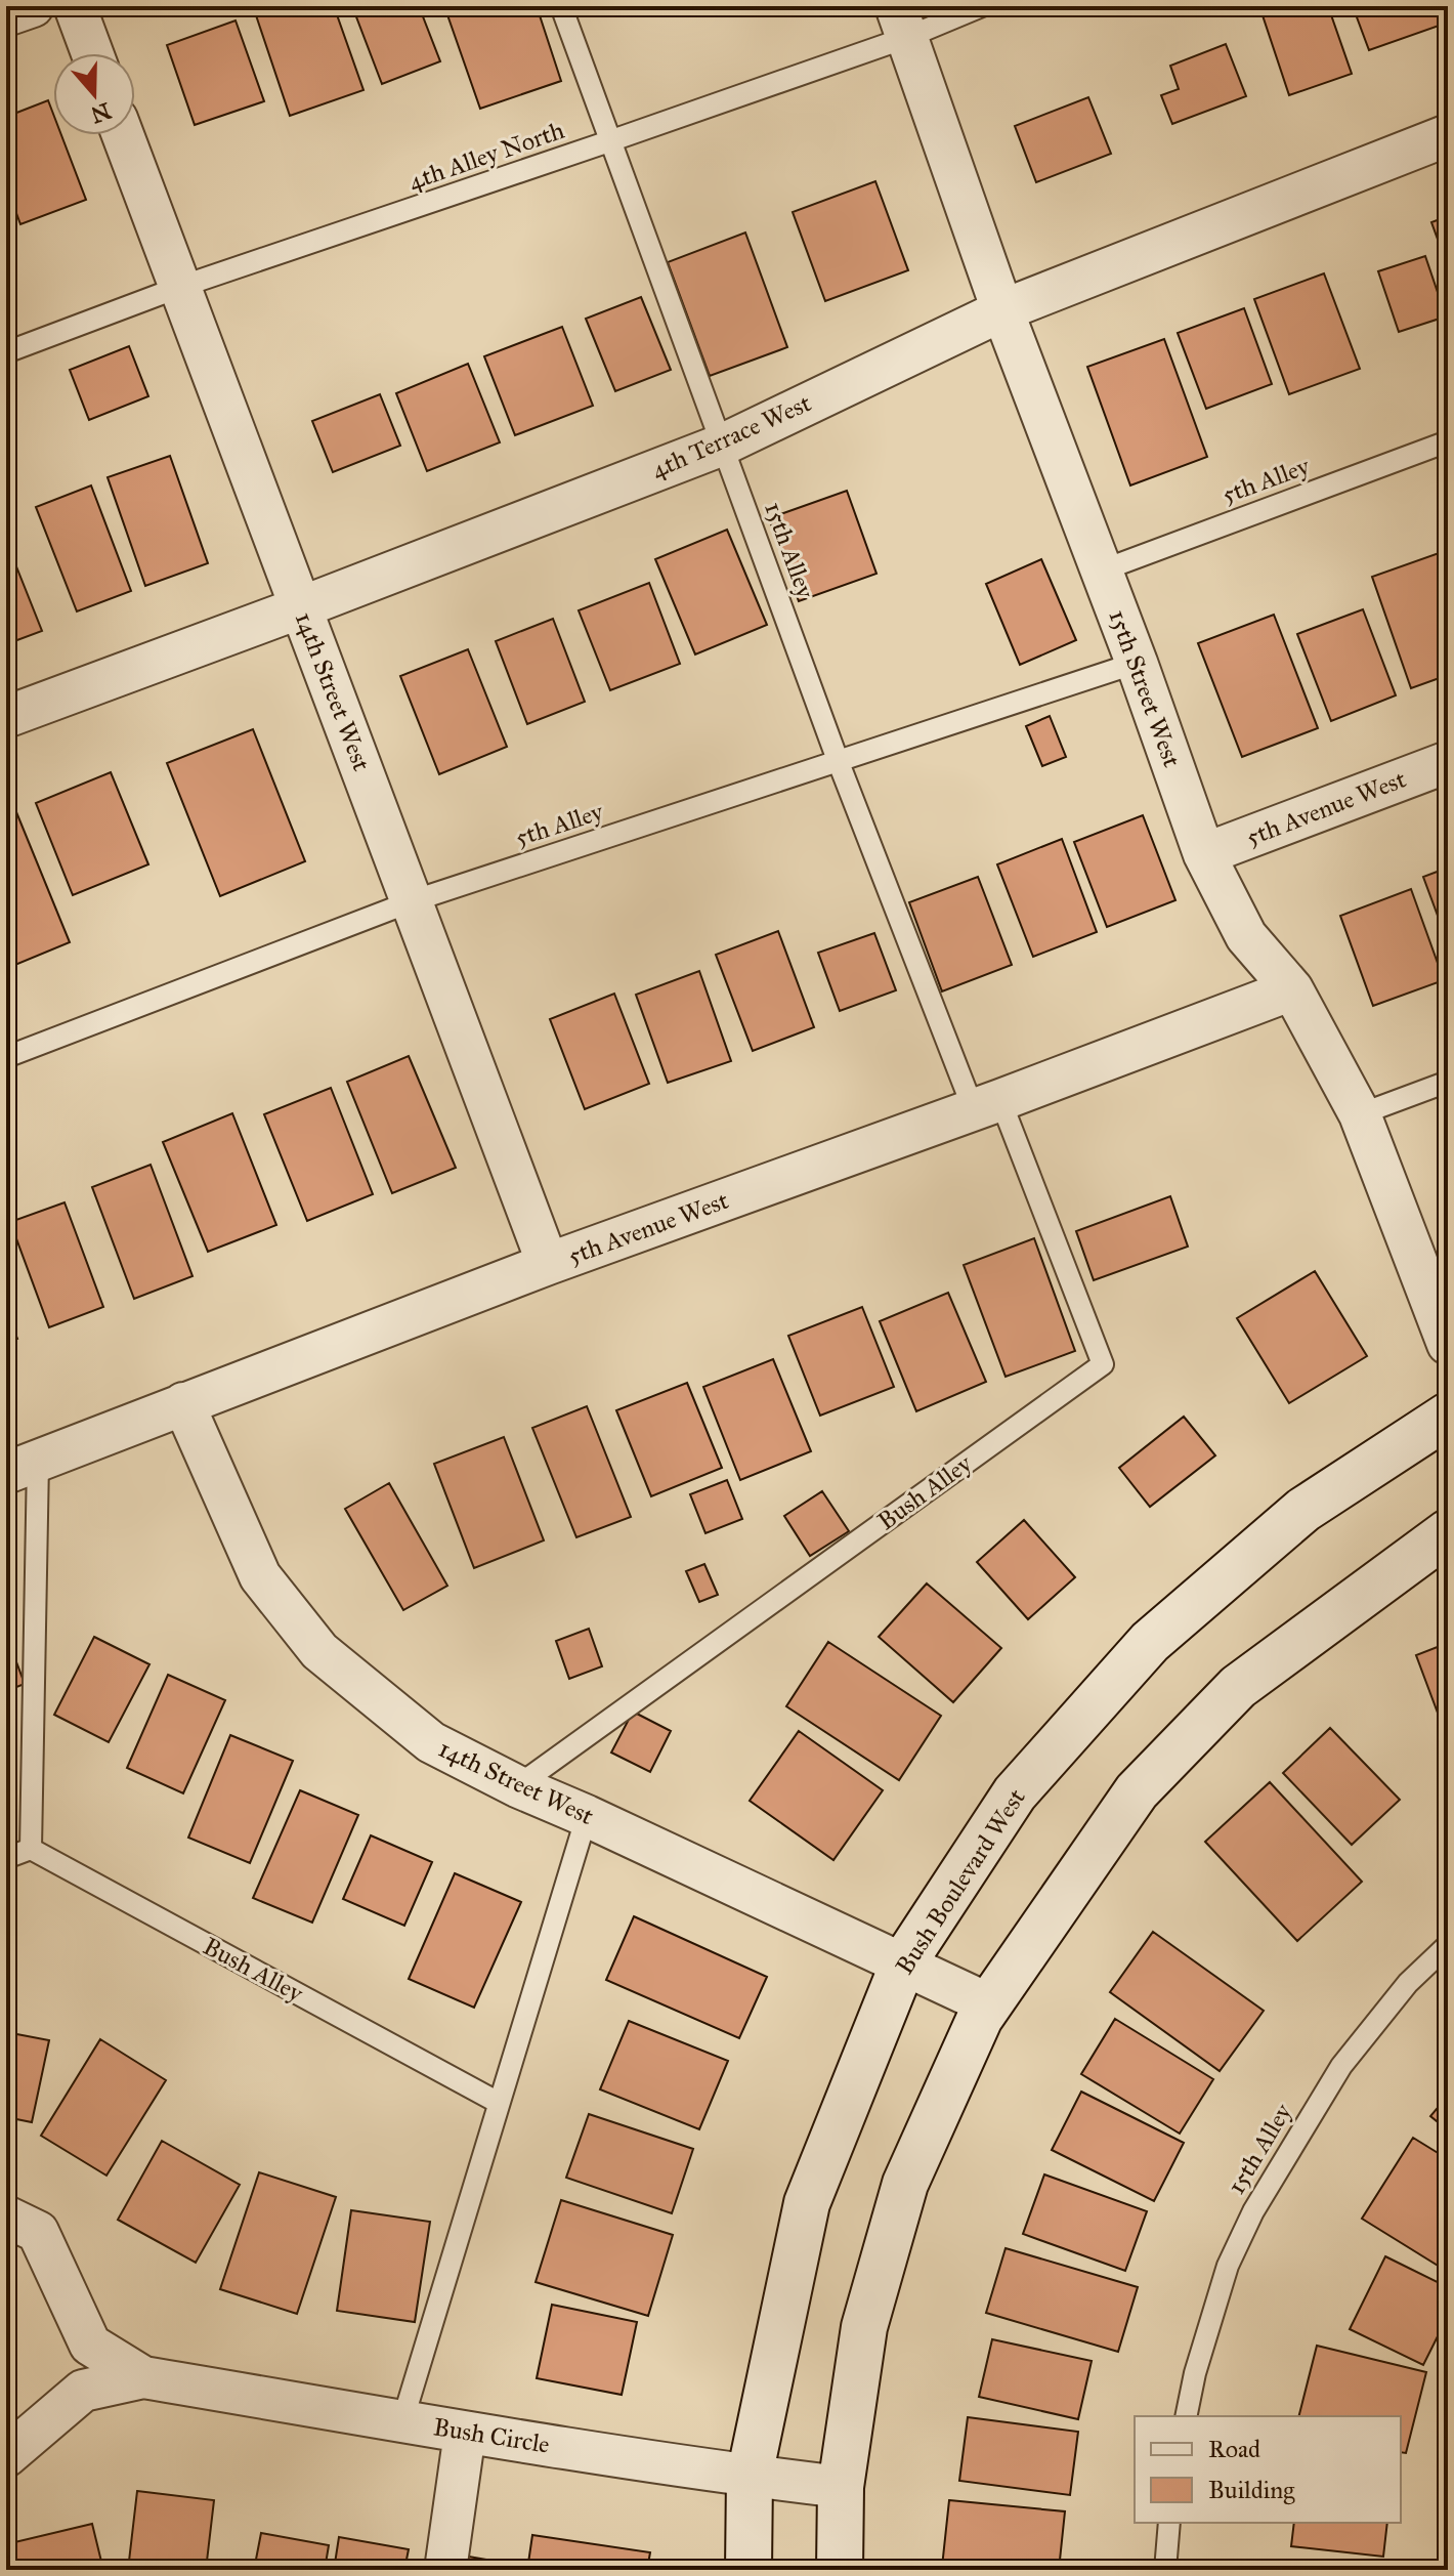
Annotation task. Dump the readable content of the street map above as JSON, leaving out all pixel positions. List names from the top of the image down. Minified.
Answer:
{"streets":{"main road":["Bush Boulevard West"],"street":["4th Terrace West","15th Street West","14th Street West","5th Avenue West","Bush Circle"],"lane":["4th Alley North","5th Alley","15th Alley","Bush Alley"]},"crossings":[["4th Alley North","15th Alley"],["4th Alley North","15th Street West"],["4th Alley North","14th Street West"],["4th Terrace West","15th Alley"],["4th Terrace West","15th Street West"],["4th Terrace West","14th Street West"],["5th Alley","15th Alley"],["5th Alley","15th Street West"],["5th Alley","14th Street West"],["15th Alley","5th Avenue West"],["15th Alley","Bush Alley"],["15th Street West","5th Avenue West"],["14th Street West","5th Avenue West"],["14th Street West","Bush Alley"],["14th Street West","Bush Boulevard West"],["5th Avenue West","Bush Alley"],["Bush Boulevard West","Bush Circle"]],"legend":["Road","Building"],"north":"bottom"}
